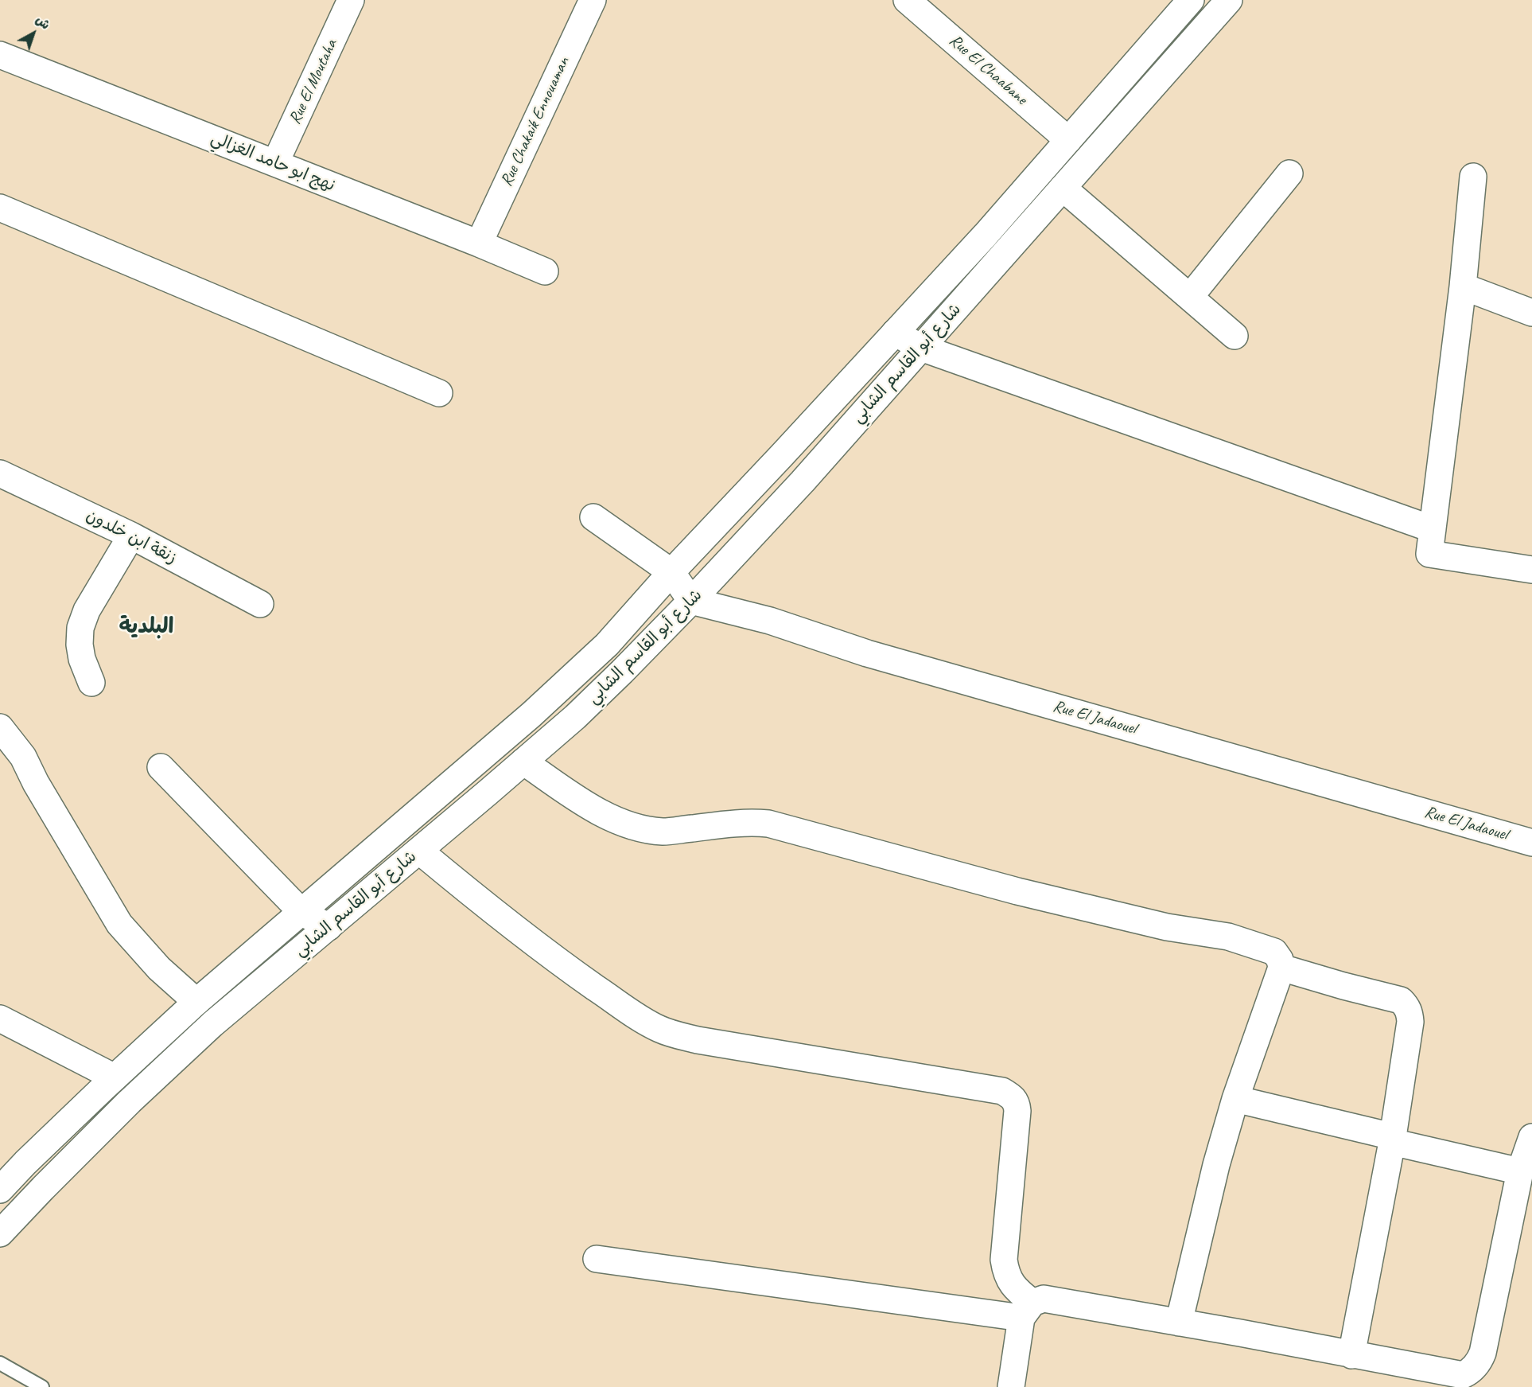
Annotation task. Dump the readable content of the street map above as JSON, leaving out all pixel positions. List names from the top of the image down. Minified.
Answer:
{"streets":{"street":["Rue El Chaabane","Rue El Moutaha","Rue Chakaik Ennouaman","نهج ابو حامد الغزالي","شارع أبو القاسم الشابي","زنقة ابن خلدون","Rue El Jadaouel"]},"crossings":[["Rue El Chaabane","شارع أبو القاسم الشابي"],["Rue El Moutaha","نهج ابو حامد الغزالي"],["Rue Chakaik Ennouaman","نهج ابو حامد الغزالي"],["شارع أبو القاسم الشابي","Rue El Jadaouel"]],"districts":["البلدية"],"north":"top right"}
